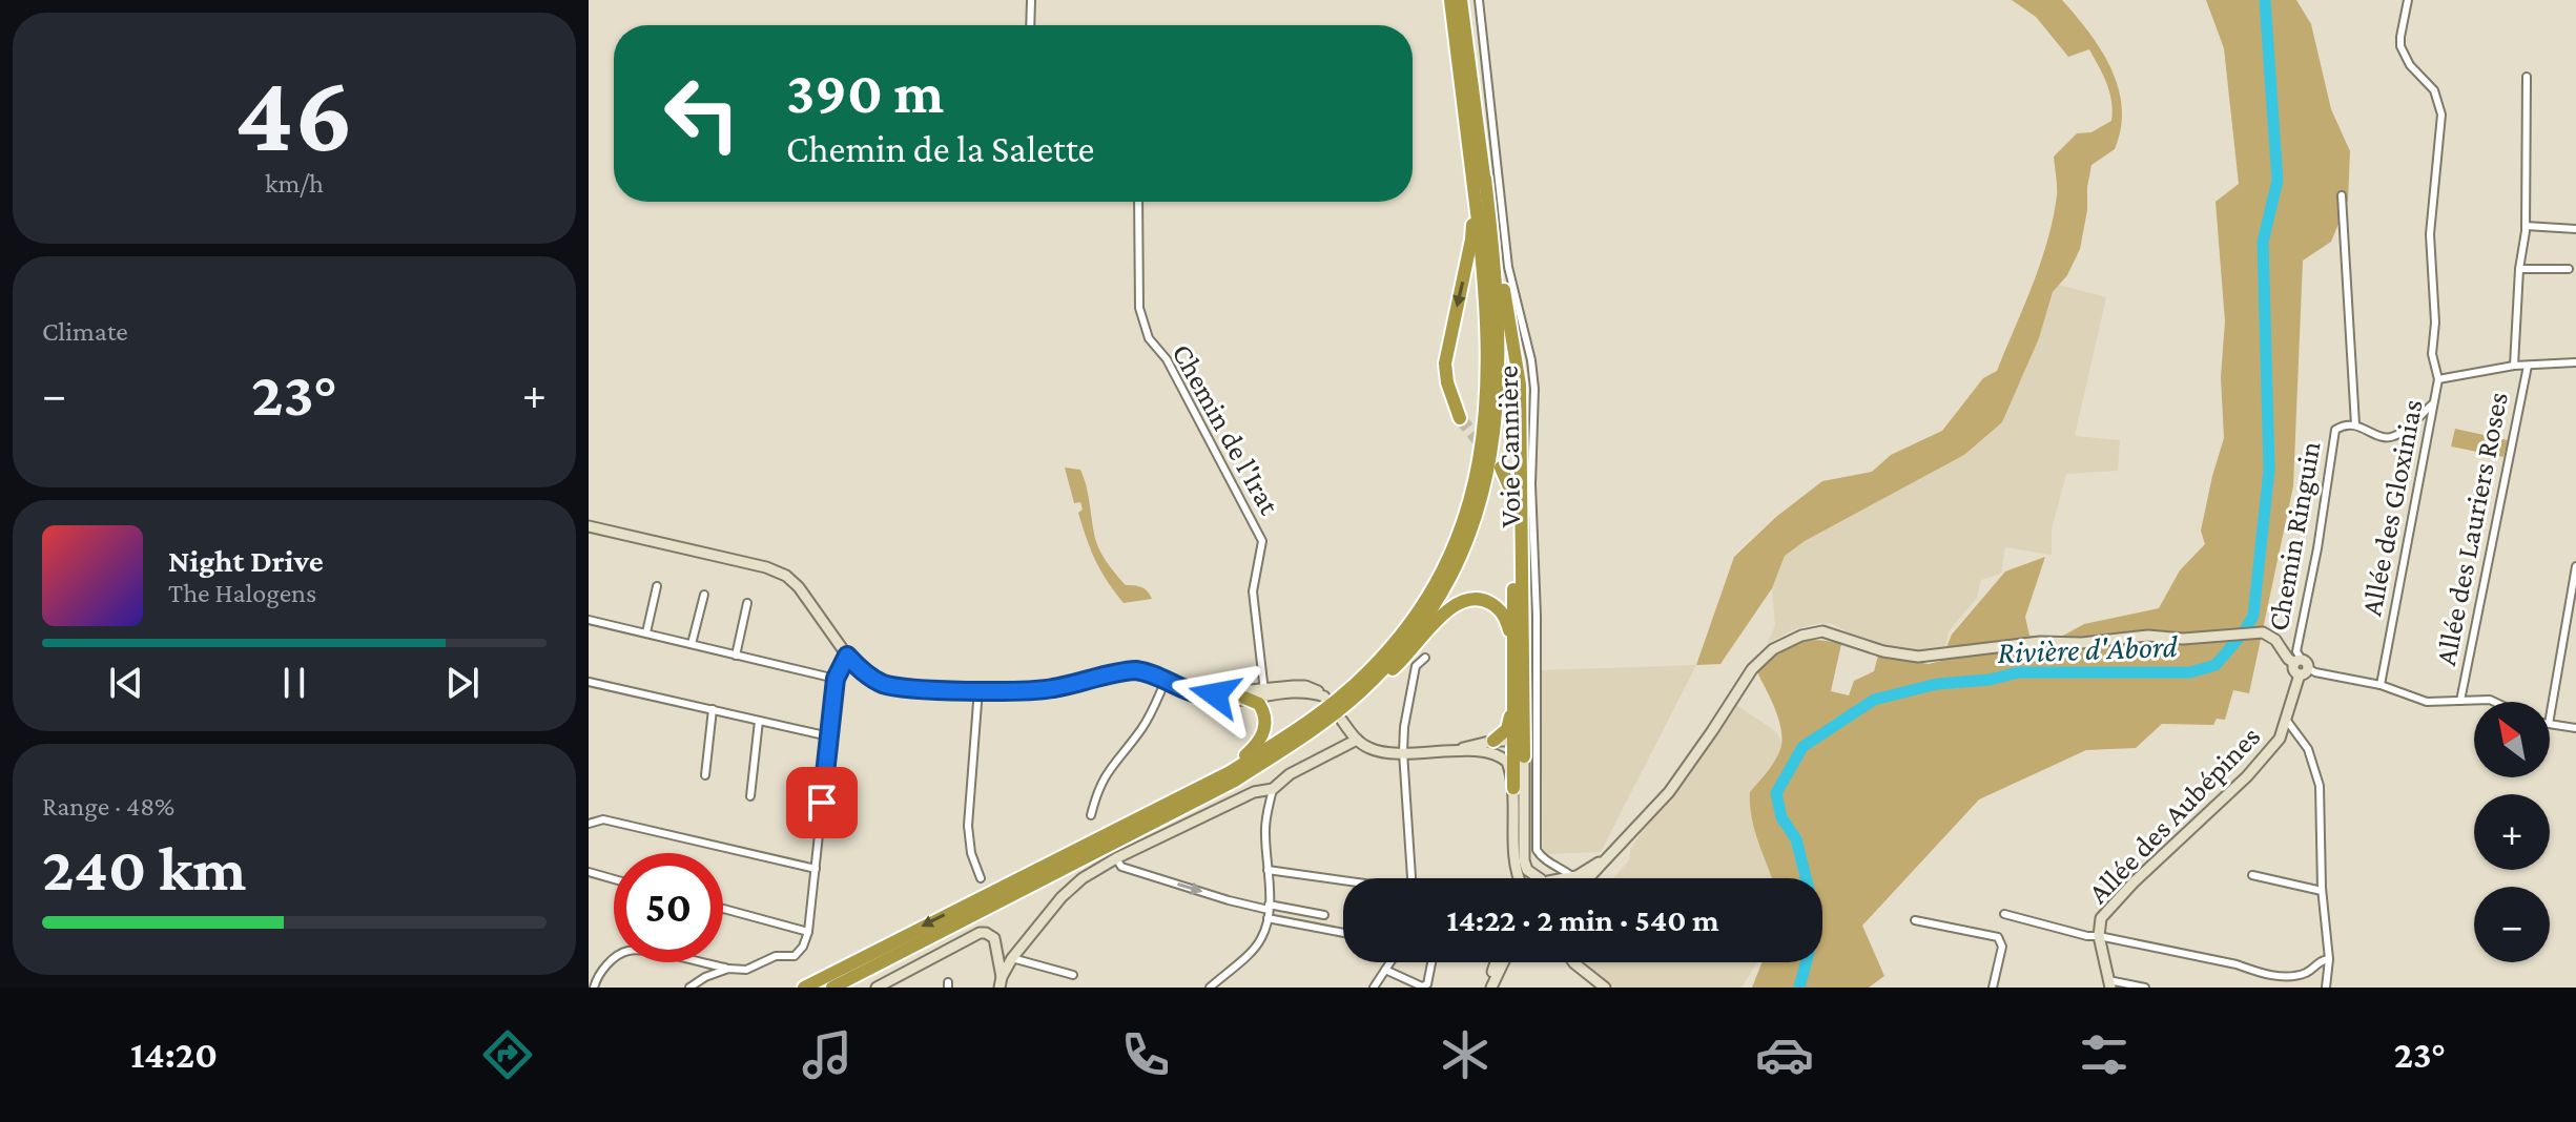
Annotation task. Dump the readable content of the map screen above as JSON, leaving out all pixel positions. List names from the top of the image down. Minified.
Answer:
{"streets":{"street":["Chemin de l'Irat","Voie Cannière","Allée des Gloxinias","Allée des Lauriers Roses","Chemin Ringuin","Allée des Aubépines"]},"crossings":[["Allée des Gloxinias","Chemin Ringuin"],["Chemin Ringuin","Allée des Aubépines"]],"water":["Rivière d'Abord"],"north":"top left","page":{"tile":[["46","km/h"],"Climate",["Range · 48%","240 km"]],"turn":["390 m","Chemin de la Salette"],"heat":["−","23°","+"],"song":["Night Drive","The Halogens"],"map_buttons":["+","−"],"limit":"50","trip":"14:22 · 2 min · 540 m","tabs":["14:20","23°"]}}
